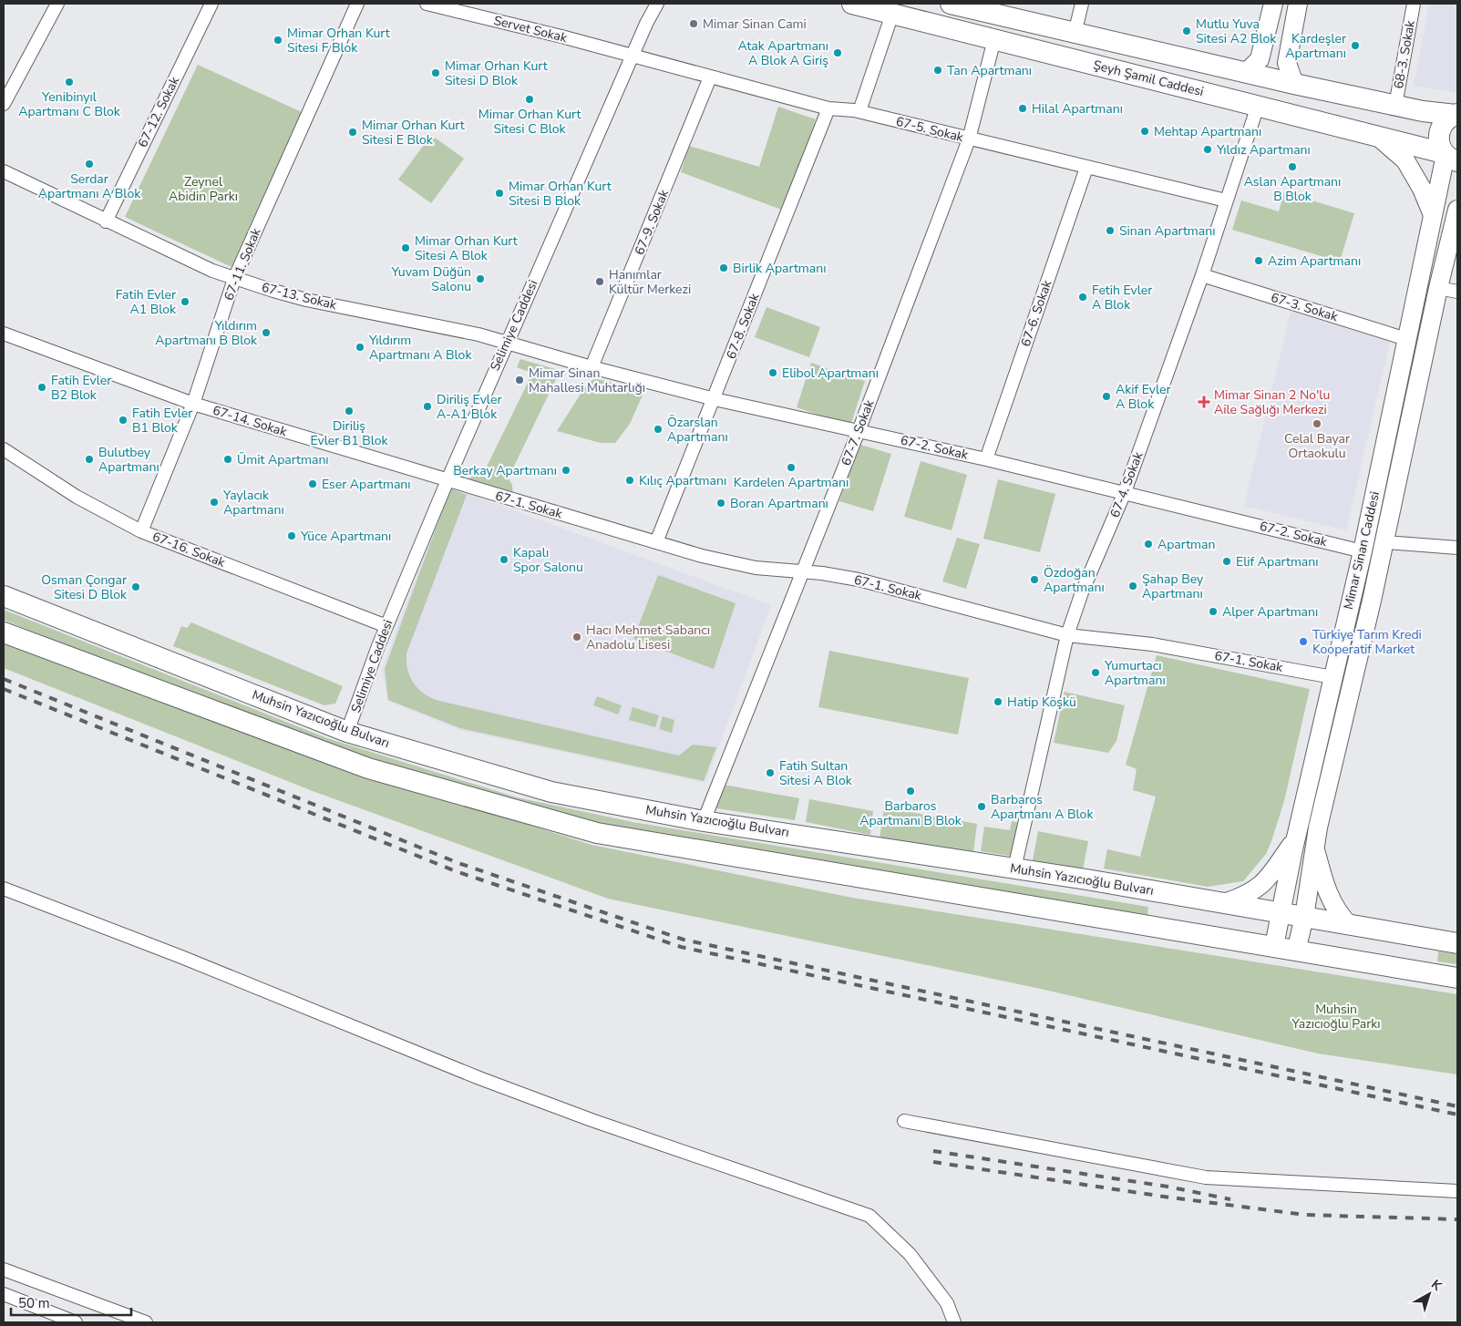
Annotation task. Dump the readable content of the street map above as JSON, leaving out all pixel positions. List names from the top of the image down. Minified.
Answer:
{"streets":{"main road":["Şeyh Şamil Caddesi","Muhsin Yazıcıoğlu Bulvarı"],"street":["Servet Sokak","68-3. Sokak","67-12. Sokak","67-5. Sokak","67-9. Sokak","67-11. Sokak","67-13. Sokak","67-3. Sokak","67-6. Sokak","Selimiye Caddesi","67-8. Sokak","67-14. Sokak","67-7. Sokak","67-2. Sokak","67-4. Sokak","67-1. Sokak","67-16. Sokak","Mimar Sinan Caddesi"]},"crossings":[["Servet Sokak","67-5. Sokak"],["Servet Sokak","Selimiye Caddesi"],["68-3. Sokak","Şeyh Şamil Caddesi"],["Şeyh Şamil Caddesi","67-7. Sokak"],["Şeyh Şamil Caddesi","67-4. Sokak"],["Şeyh Şamil Caddesi","Mimar Sinan Caddesi"],["67-12. Sokak","67-13. Sokak"],["67-5. Sokak","67-9. Sokak"],["67-5. Sokak","67-6. Sokak"],["67-5. Sokak","Selimiye Caddesi"],["67-5. Sokak","67-8. Sokak"],["67-5. Sokak","67-7. Sokak"],["67-5. Sokak","67-4. Sokak"],["67-9. Sokak","67-2. Sokak"],["67-11. Sokak","67-13. Sokak"],["67-11. Sokak","67-14. Sokak"],["67-11. Sokak","67-16. Sokak"],["67-13. Sokak","Selimiye Caddesi"],["67-13. Sokak","67-2. Sokak"],["67-3. Sokak","67-4. Sokak"],["67-3. Sokak","Mimar Sinan Caddesi"],["67-6. Sokak","67-2. Sokak"],["Selimiye Caddesi","67-14. Sokak"],["Selimiye Caddesi","67-2. Sokak"],["Selimiye Caddesi","67-1. Sokak"],["Selimiye Caddesi","67-16. Sokak"],["Selimiye Caddesi","Muhsin Yazıcıoğlu Bulvarı"],["67-8. Sokak","67-2. Sokak"],["67-8. Sokak","67-1. Sokak"],["67-14. Sokak","67-1. Sokak"],["67-7. Sokak","67-2. Sokak"],["67-7. Sokak","67-1. Sokak"],["67-7. Sokak","Muhsin Yazıcıoğlu Bulvarı"],["67-2. Sokak","67-4. Sokak"],["67-2. Sokak","Mimar Sinan Caddesi"],["67-4. Sokak","67-1. Sokak"],["67-4. Sokak","Muhsin Yazıcıoğlu Bulvarı"],["67-1. Sokak","Mimar Sinan Caddesi"],["Mimar Sinan Caddesi","Muhsin Yazıcıoğlu Bulvarı"]],"parks":["Zeynel Abidin Parkı","Muhsin Yazıcıoğlu Parkı"],"places":{"other":["Mimar Sinan Cami","Mutlu Yuva Sitesi A2 Blok","Mimar Orhan Kurt Sitesi F Blok","Kardeşler Apartmanı","Atak Apartmanı A Blok A Giriş","Tan Apartmanı","Mimar Orhan Kurt Sitesi D Blok","Yenibinyıl Apartmanı C Blok","Mimar Orhan Kurt Sitesi C Blok","Hilal Apartmanı","Mehtap Apartmanı","Mimar Orhan Kurt Sitesi E Blok","Yıldız Apartmanı","Serdar Apartmanı A Blok","Aslan Apartmanı B Blok","Mimar Orhan Kurt Sitesi B Blok","Sinan Apartmanı","Mimar Orhan Kurt Sitesi A Blok","Azim Apartmanı","Birlik Apartmanı","Yuvam Düğün Salonu","Hanımlar Kültür Merkezi","Fetih Evler A Blok","Fatih Evler A1 Blok","Yıldırım Apartmanı B Blok","Yıldırım Apartmanı A Blok","Elibol Apartmanı","Mimar Sinan Mahallesi Muhtarlığı","Fatih Evler B2 Blok","Akif Evler A Blok","Diriliş Evler A-A1 Blok","Diriliş Evler B1 Blok","Fatih Evler B1 Blok","Celal Bayar Ortaokulu","Özarslan Apartmanı","Bulutbey Apartmanı","Ümit Apartmanı","Kardelen Apartmanı","Berkay Apartmanı","Kılıç Apartmanı","Eser Apartmanı","Yaylacık Apartmanı","Boran Apartmanı","Yüce Apartmanı","Apartman","Kapalı Spor Salonu","Elif Apartmanı","Özdoğan Apartmanı","Şahap Bey Apartmanı","Osman Çongar Sitesi D Blok","Alper Apartmanı","Hacı Mehmet Sabancı Anadolu Lisesi","Türkiye Tarım Kredi Kooperatif Market","Yumurtacı Apartmanı","Hatip Köşkü","Fatih Sultan Sitesi A Blok","Barbaros Apartmanı B Blok","Barbaros Apartmanı A Blok"],"health":["Mimar Sinan 2 No'lu Aile Sağlığı Merkezi"]},"scale_bar":"50 m","north":"top right"}
